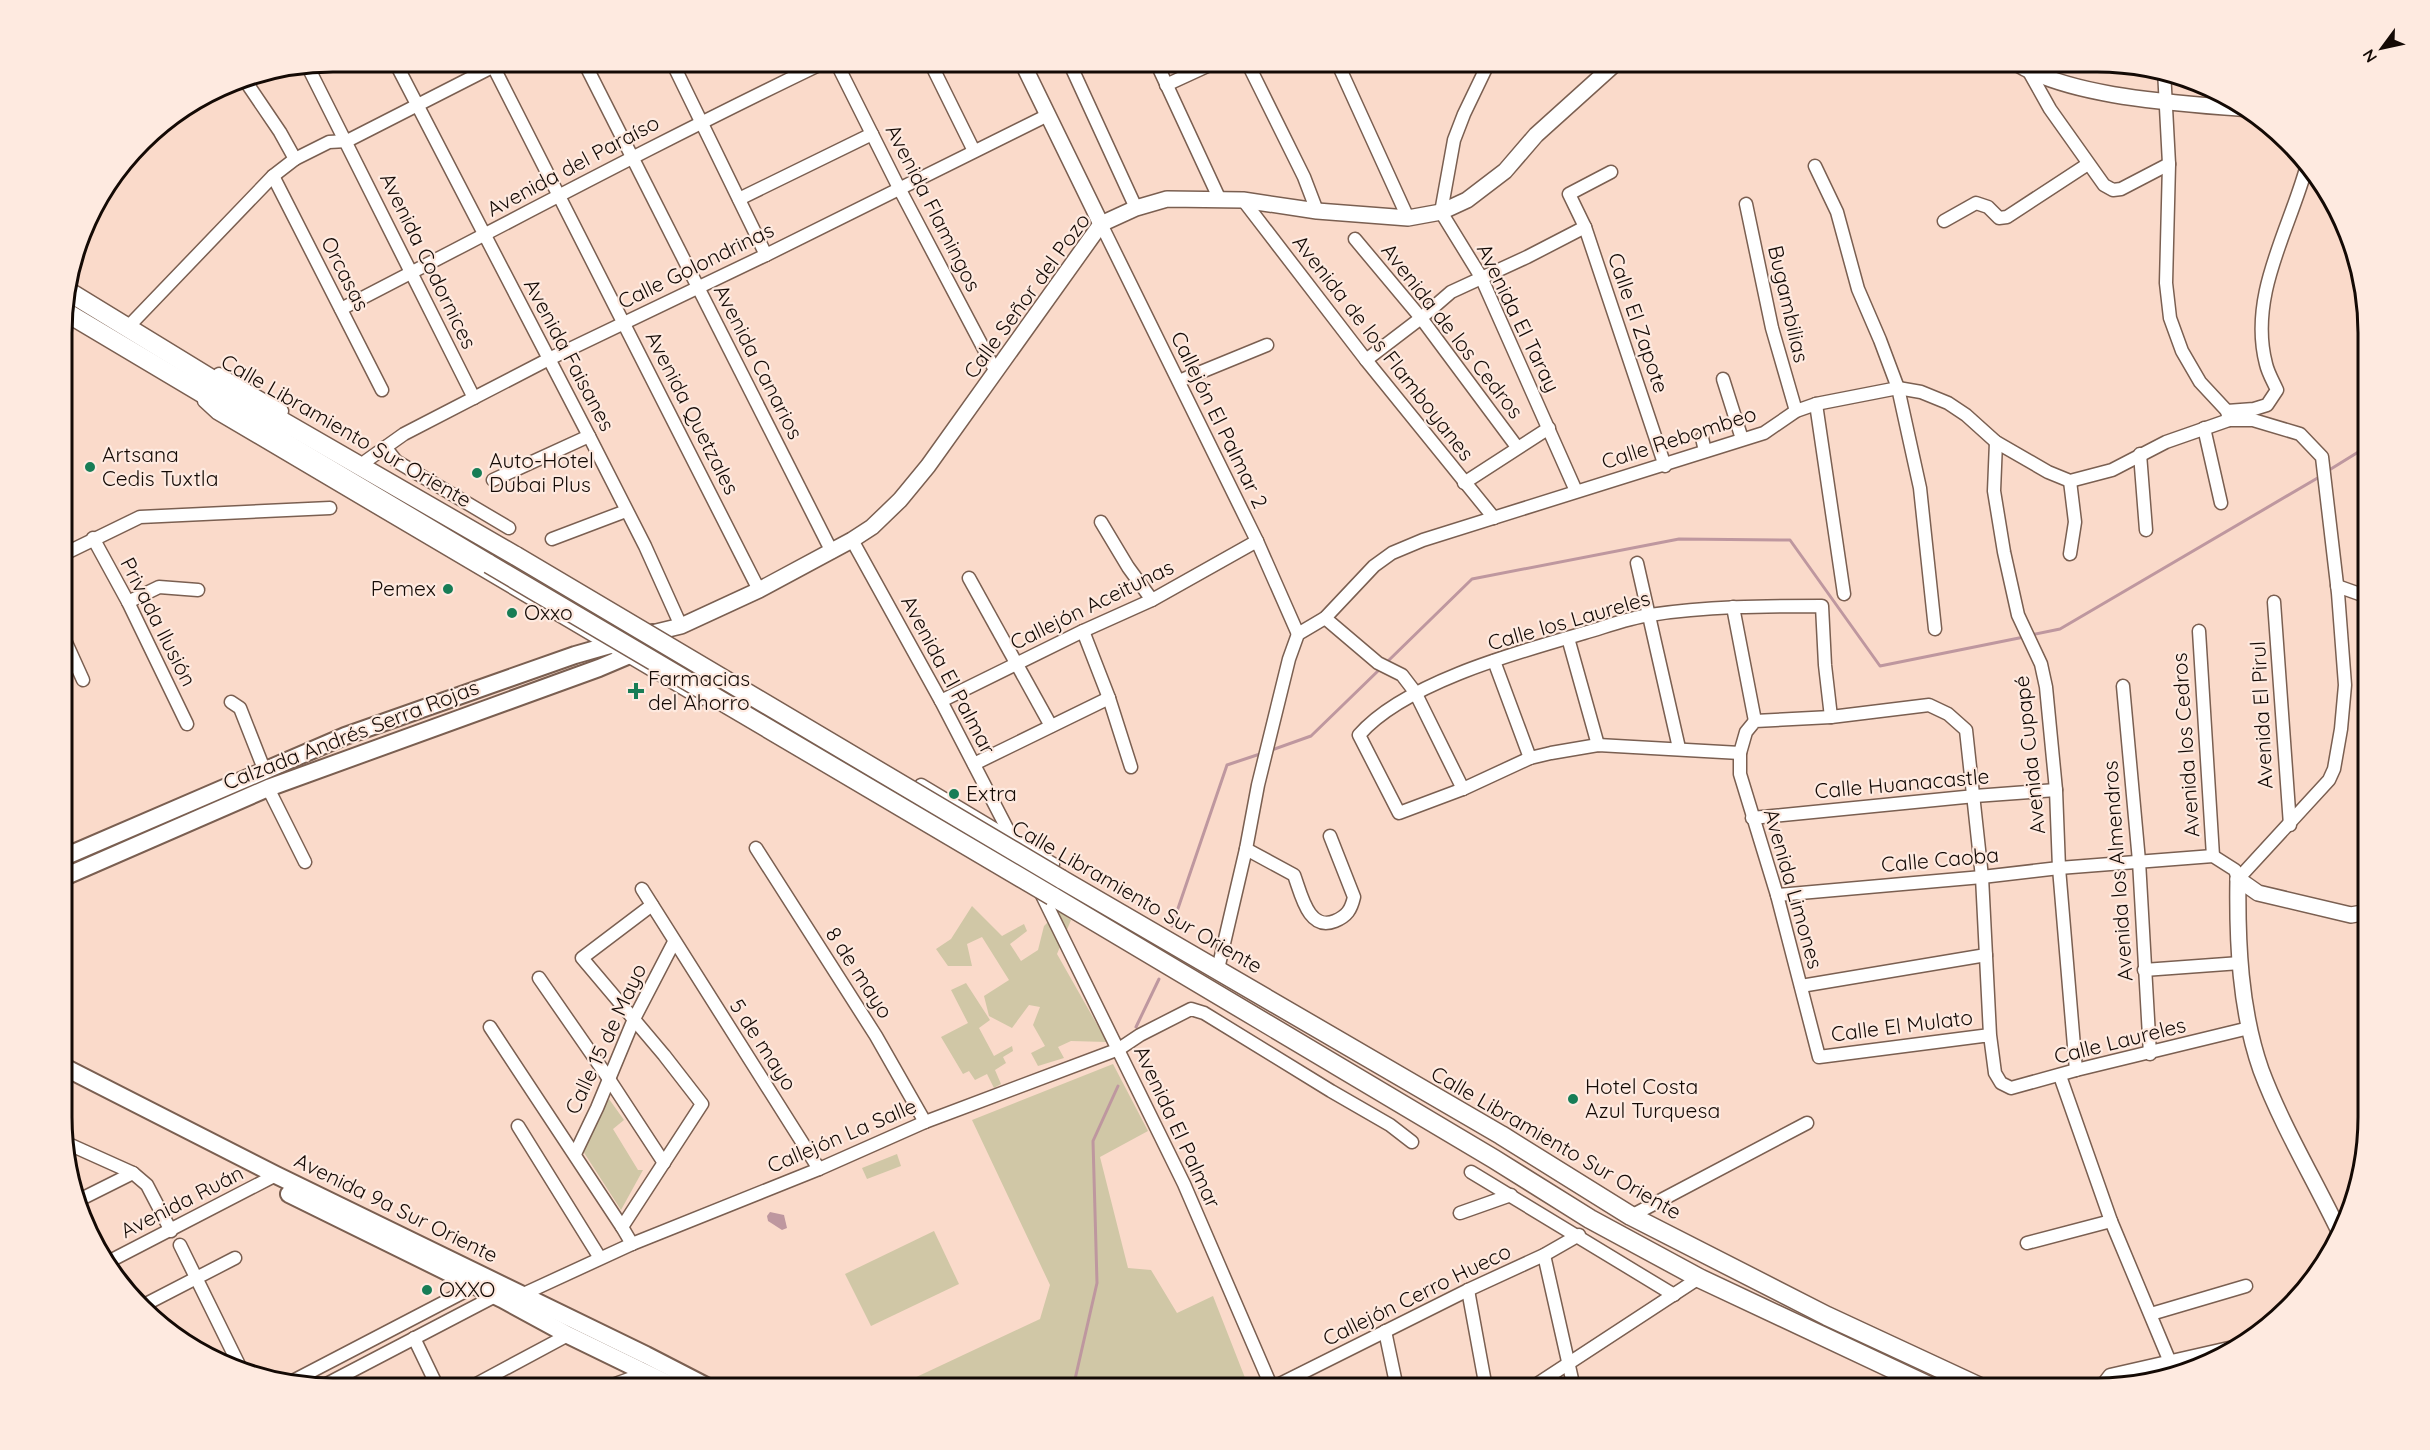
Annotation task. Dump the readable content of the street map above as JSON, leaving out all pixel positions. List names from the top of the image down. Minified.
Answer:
{"streets":{"main road":["Calle Libramiento Sur Oriente","Calzada Andrés Serra Rojas","Avenida 9a Sur Oriente"],"street":["Avenida del Paraíso","Avenida Flamingos","Avenida Codornices","Calle Golondrinas","Orcasas","Calle Señor del Pozo","Bugambilias","Avenida El Taray","Calle El Zapote","Avenida de los Cedros","Avenida de los Flamboyanes","Avenida Faisanes","Avenida Canarios","Avenida Quetzales","Callejón El Palmar 2","Calle Rebombeo","Callejón Aceitunas","Calle los Laureles","Privada Ilusión","Avenida El Palmar","Avenida El Pirul","Avenida los Cedros","Avenida Cupapé","Calle Huanacastle","Calle Caoba","Avenida los Almendros","Avenida Limones","8 de mayo","Calle El Mulato","Calle 15 de Mayo","Calle Laureles","5 de mayo","Callejón La Salle","Avenida Ruán","Callejón Cerro Hueco"]},"crossings":[["Avenida del Paraíso","Avenida Codornices"],["Avenida del Paraíso","Orcasas"],["Avenida del Paraíso","Avenida Faisanes"],["Avenida del Paraíso","Avenida Canarios"],["Avenida del Paraíso","Avenida Quetzales"],["Avenida Flamingos","Calle Golondrinas"],["Avenida Flamingos","Calle Señor del Pozo"],["Avenida Codornices","Calle Golondrinas"],["Calle Golondrinas","Avenida Faisanes"],["Calle Golondrinas","Avenida Canarios"],["Calle Golondrinas","Avenida Quetzales"],["Calle Señor del Pozo","Avenida El Taray"],["Calle Señor del Pozo","Avenida de los Flamboyanes"],["Calle Señor del Pozo","Avenida Faisanes"],["Calle Señor del Pozo","Avenida Canarios"],["Calle Señor del Pozo","Avenida Quetzales"],["Calle Señor del Pozo","Callejón El Palmar 2"],["Calle Señor del Pozo","Avenida El Palmar"],["Calle Señor del Pozo","Calzada Andrés Serra Rojas"],["Bugambilias","Calle Rebombeo"],["Avenida El Taray","Calle Rebombeo"],["Calle El Zapote","Calle Rebombeo"],["Avenida de los Flamboyanes","Calle Rebombeo"],["Avenida Faisanes","Calzada Andrés Serra Rojas"],["Callejón El Palmar 2","Calle Rebombeo"],["Callejón El Palmar 2","Callejón Aceitunas"],["Calle Libramiento Sur Oriente","Avenida El Palmar"],["Calle Rebombeo","Avenida Cupapé"],["Callejón Aceitunas","Avenida El Palmar"],["Avenida El Palmar","Callejón La Salle"],["Avenida los Cedros","Calle Caoba"],["Avenida Cupapé","Calle Huanacastle"],["Avenida Cupapé","Calle Caoba"],["Avenida Cupapé","Calle Laureles"],["Calle Huanacastle","Avenida Limones"],["Calle Caoba","Avenida los Almendros"],["Calle Caoba","Avenida Limones"],["Avenida los Almendros","Calle Laureles"],["Avenida Limones","Calle El Mulato"],["8 de mayo","Callejón La Salle"],["Calle El Mulato","Calle Laureles"],["Calle 15 de Mayo","5 de mayo"],["5 de mayo","Callejón La Salle"],["Callejón La Salle","Avenida 9a Sur Oriente"],["Avenida Ruán","Avenida 9a Sur Oriente"]],"places":{"other":["Artsana Cedis Tuxtla","Auto-Hotel Dubai Plus","Pemex","Oxxo","Extra","Hotel Costa Azul Turquesa","OXXO"],"health":["Farmacias del Ahorro"]},"north":"bottom left"}
